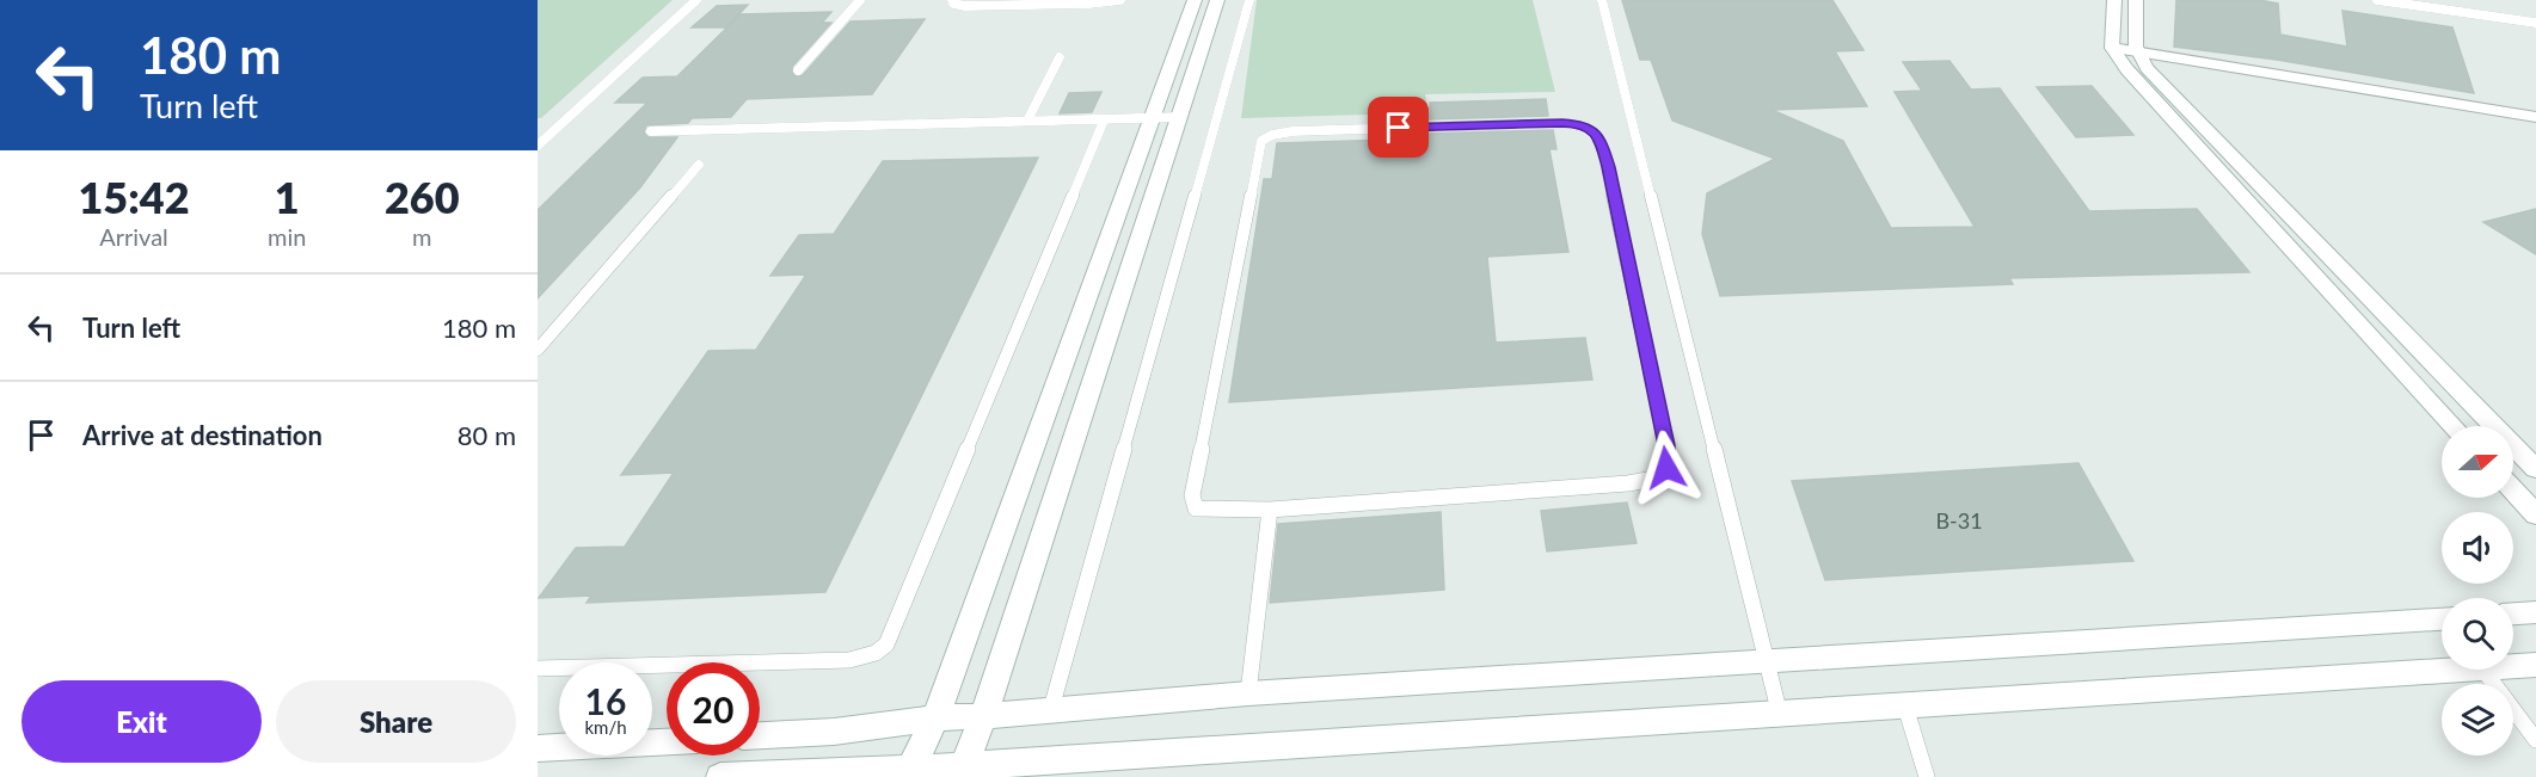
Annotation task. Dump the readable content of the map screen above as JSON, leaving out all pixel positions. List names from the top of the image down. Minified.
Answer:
{"house_numbers":["B-31"],"north":"right","page":{"turn":["180 m","Turn left"],"eta":["15:42","Arrival","1","min","260","m"],"list":[{"name":"Turn left","value":"180 m"},{"name":"Arrive at destination","value":"80 m"}],"speed":"16 km/h","limit":"20","buttons":["Exit","Share"]}}
